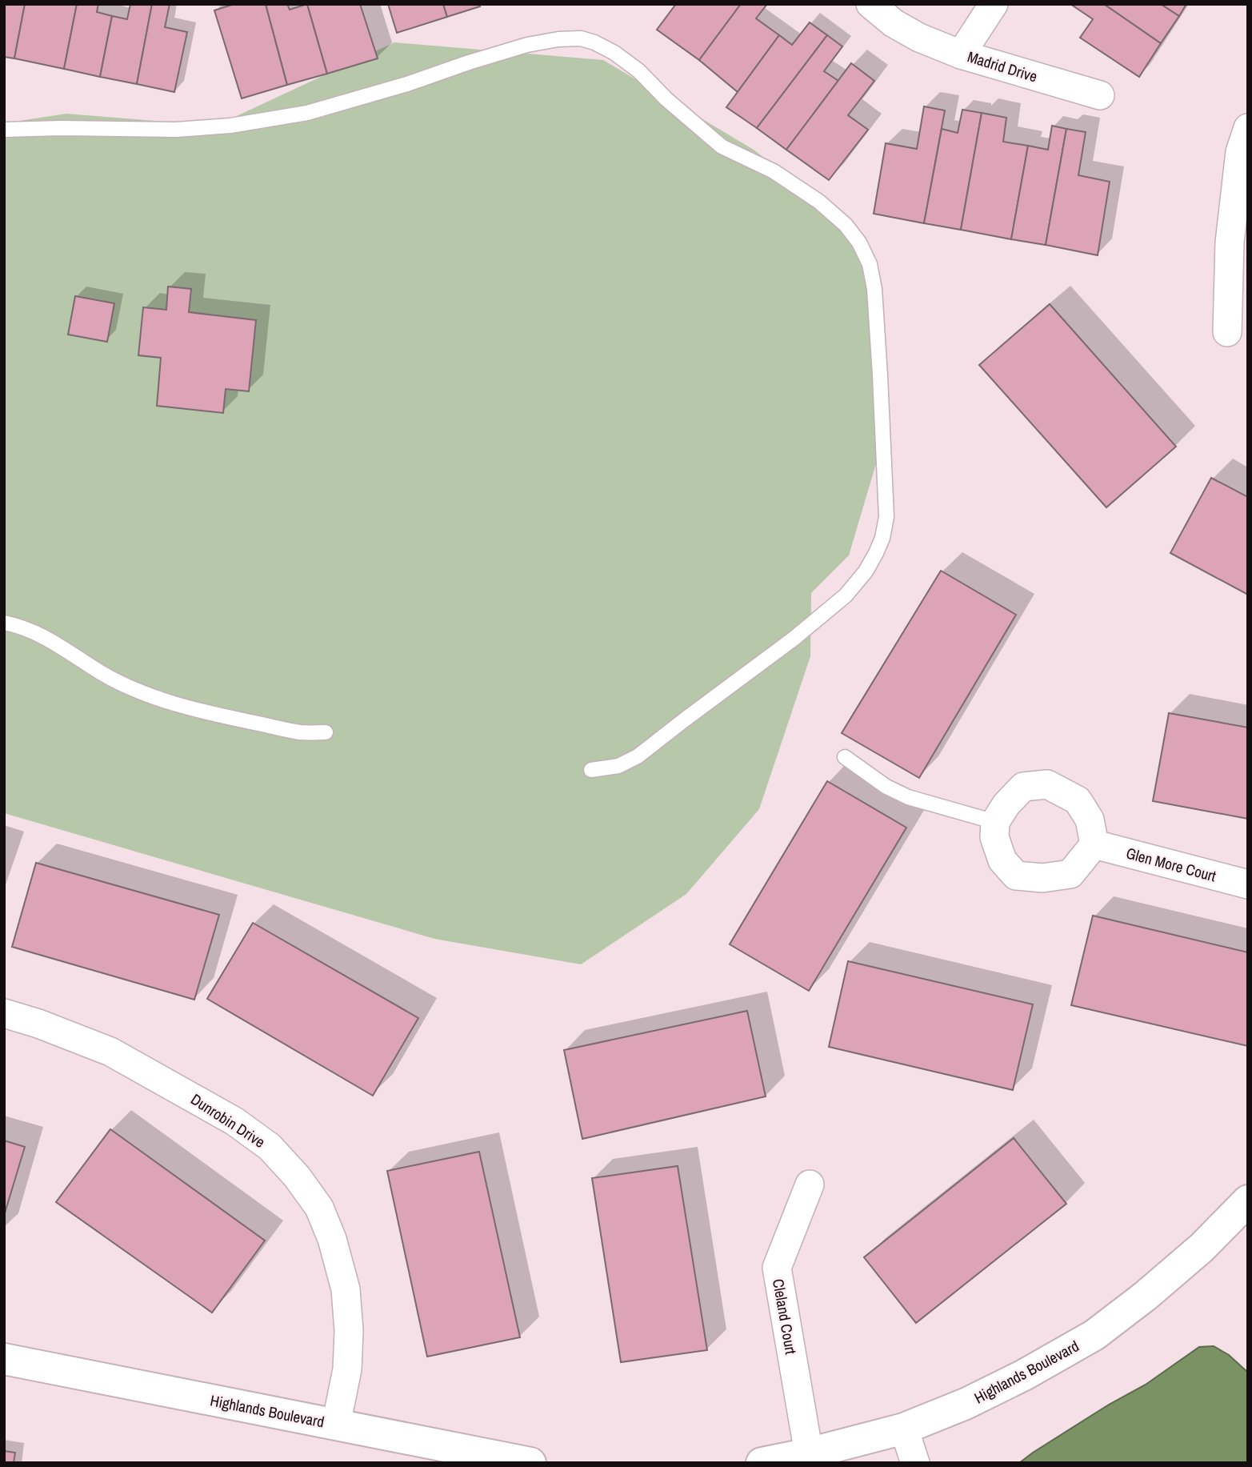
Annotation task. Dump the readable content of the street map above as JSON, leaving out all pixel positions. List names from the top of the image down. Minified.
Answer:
{"streets":{"street":["Madrid Drive","Glen More Court","Dunrobin Drive","Cleland Court","Highlands Boulevard"]},"crossings":[["Dunrobin Drive","Highlands Boulevard"],["Cleland Court","Highlands Boulevard"]]}
